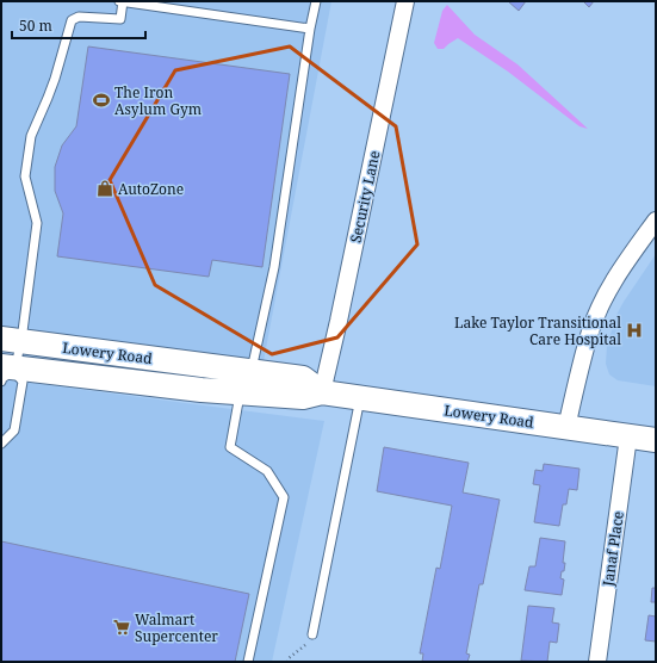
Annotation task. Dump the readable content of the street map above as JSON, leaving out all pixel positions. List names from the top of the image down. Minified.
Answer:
{"streets":{"street":["Security Lane","Lowery Road","Janaf Place"]},"crossings":[["Security Lane","Lowery Road"],["Lowery Road","Janaf Place"]],"places":{"sports":["The Iron Asylum Gym"],"shop":["AutoZone"],"hospital":["Lake Taylor Transitional Care Hospital"],"supermarket":["Walmart Supercenter"]},"scale_bar":"50 m"}
